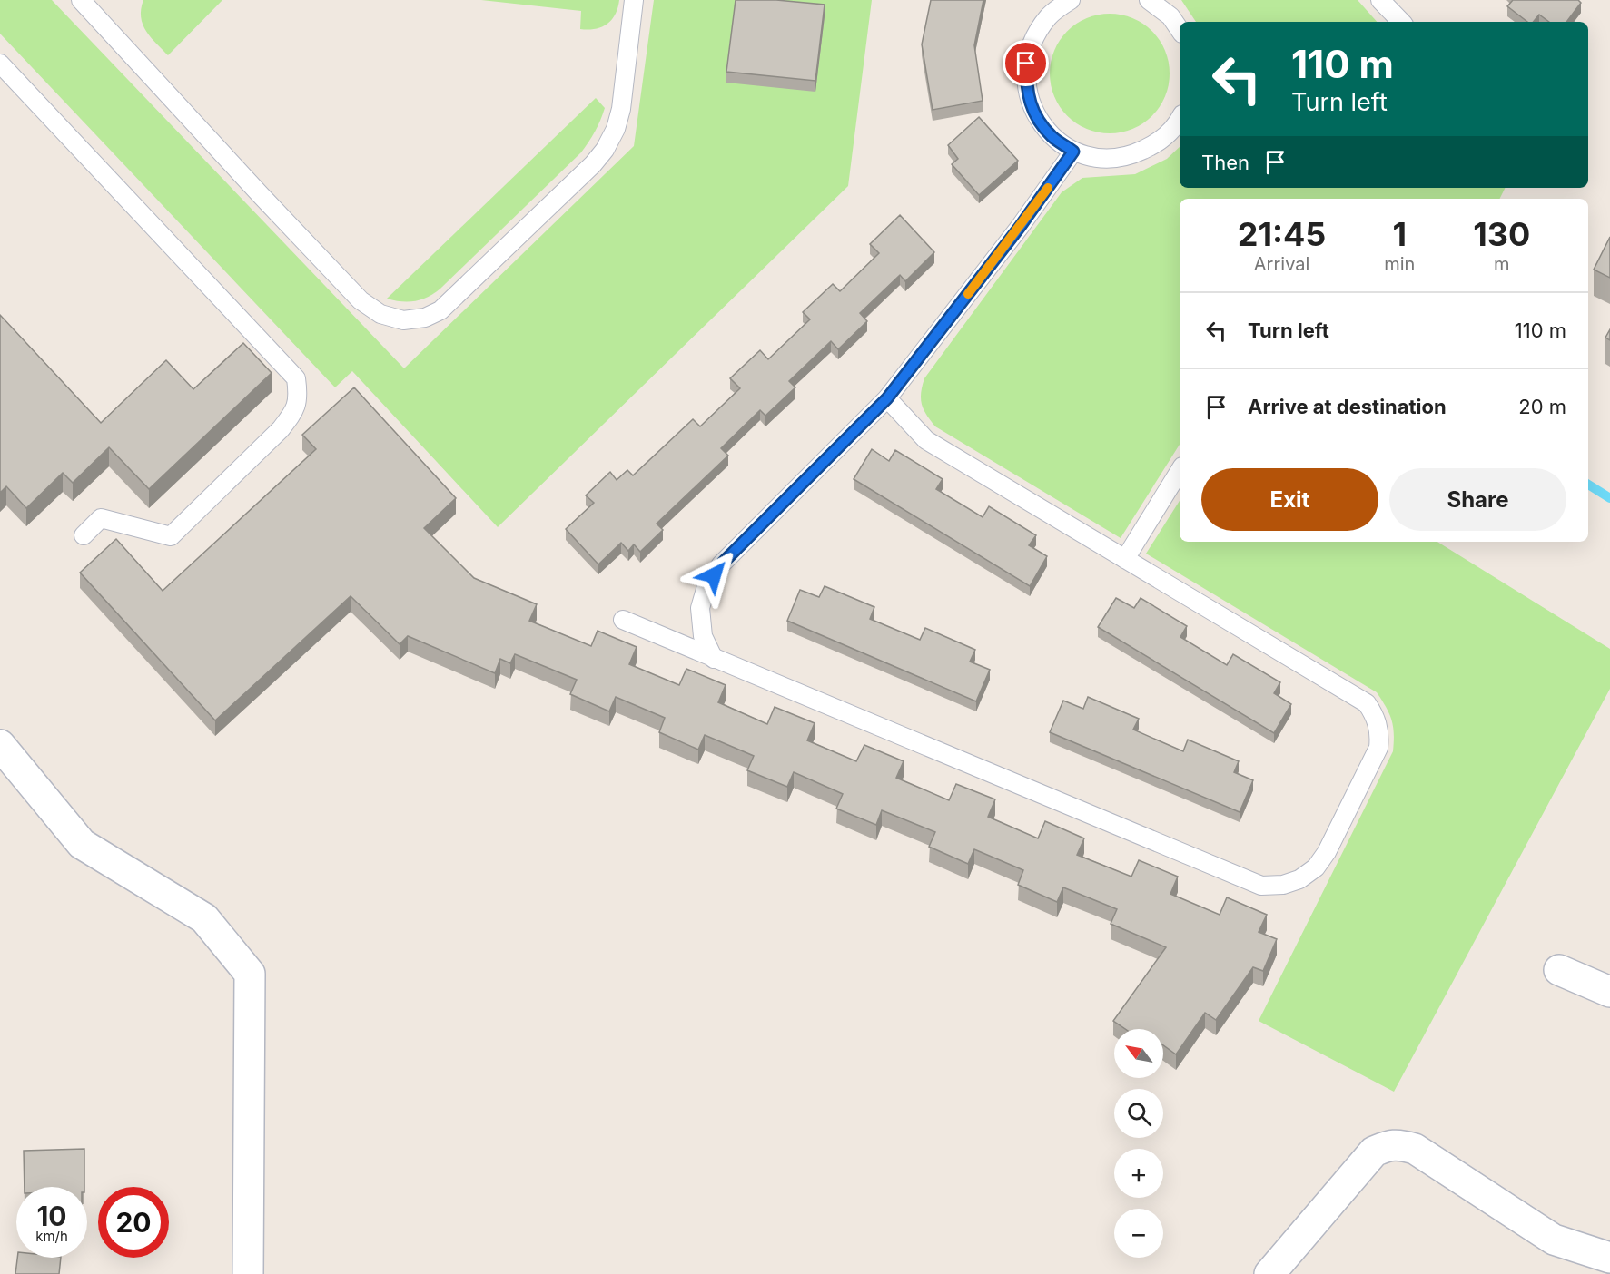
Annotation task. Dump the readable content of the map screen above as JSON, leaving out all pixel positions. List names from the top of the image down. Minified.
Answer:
{"north":"top left","page":{"turn":["110 m","Turn left"],"then":"Then","eta":["21:45","Arrival","1","min","130","m"],"list":[{"name":"Turn left","value":"110 m"},{"name":"Arrive at destination","value":"20 m"}],"buttons":["Exit","Share"],"map_buttons":["+","−"],"speed":"10 km/h","limit":"20"}}
